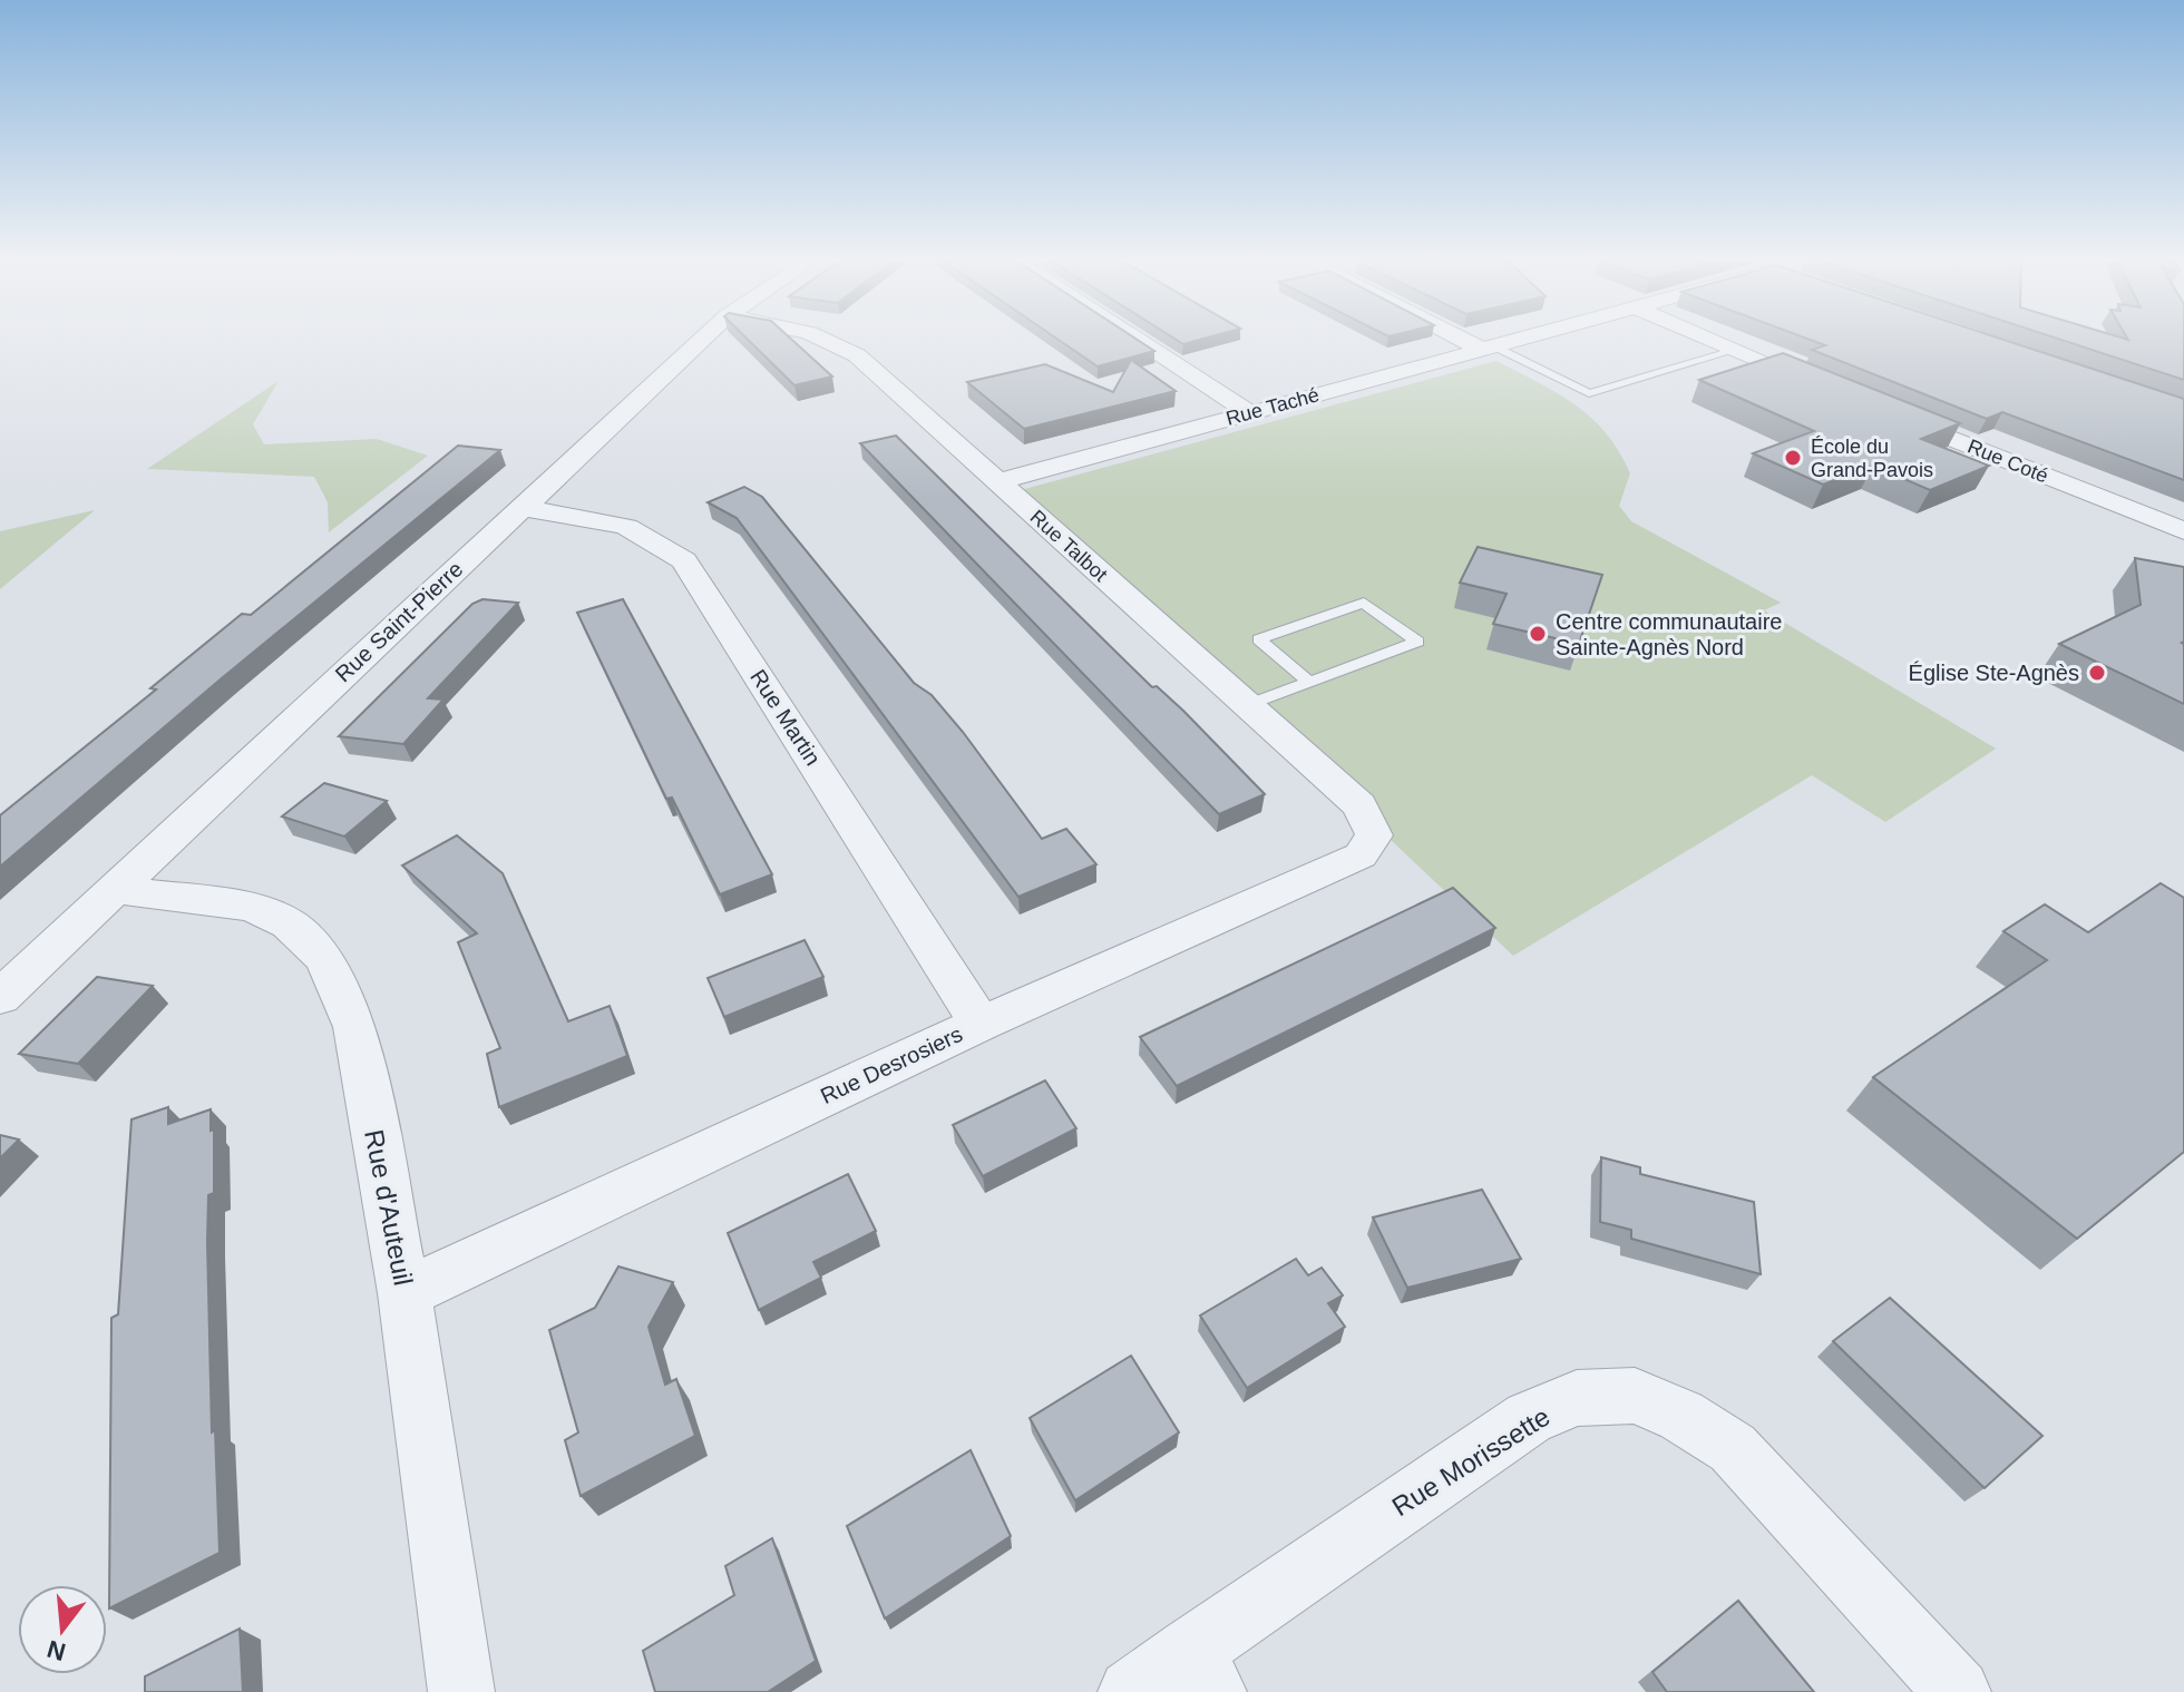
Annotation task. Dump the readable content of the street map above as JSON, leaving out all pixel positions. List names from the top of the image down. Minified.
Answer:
{"streets":{"street":["Rue Taché","Rue Coté","Rue Talbot","Rue Saint-Pierre","Rue Martin","Rue Desrosiers","Rue d'Auteuil","Rue Morissette"]},"crossings":[["Rue Taché","Rue Talbot"],["Rue Talbot","Rue Desrosiers"],["Rue Saint-Pierre","Rue Martin"],["Rue Saint-Pierre","Rue d'Auteuil"],["Rue Martin","Rue Desrosiers"],["Rue Desrosiers","Rue d'Auteuil"]],"places":["École du Grand-Pavois","Centre communautaire Sainte-Agnès Nord","Église Ste-Agnès"],"north":"bottom"}
